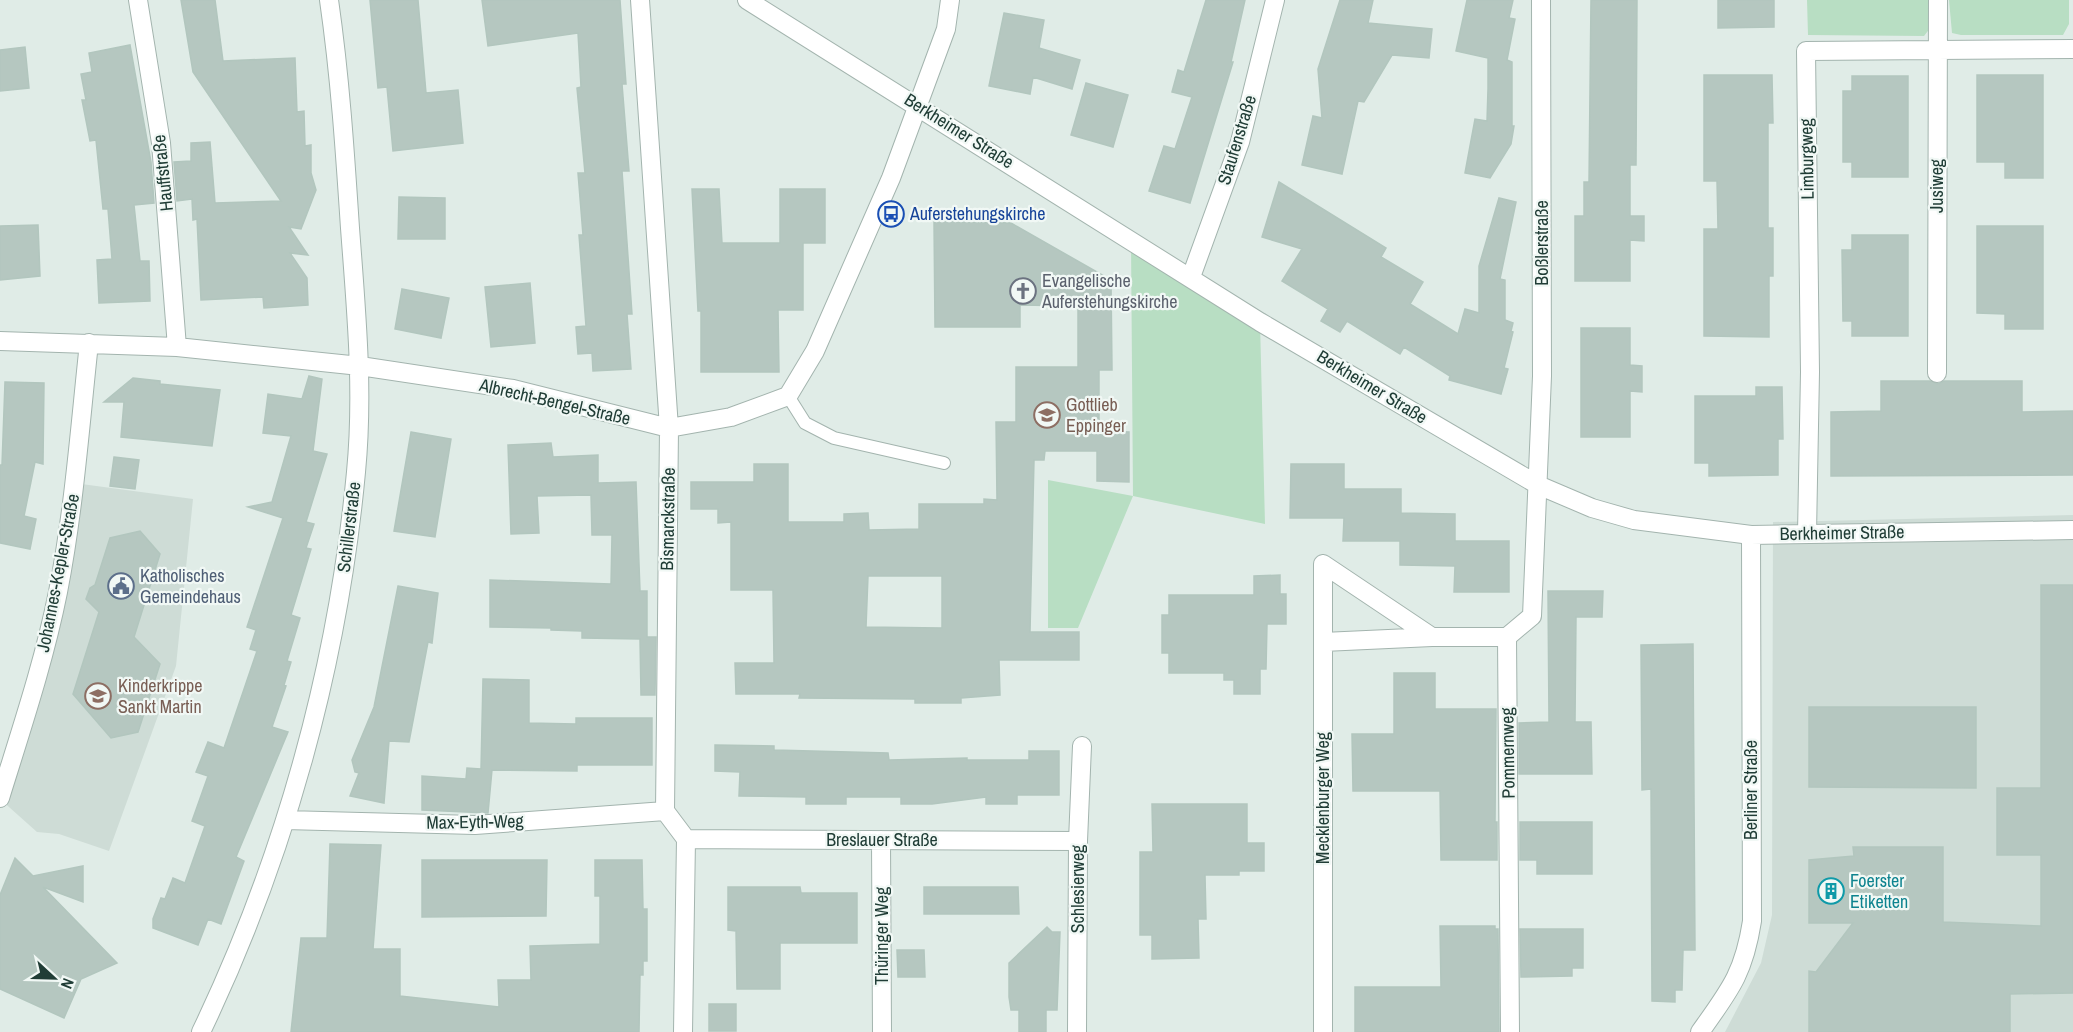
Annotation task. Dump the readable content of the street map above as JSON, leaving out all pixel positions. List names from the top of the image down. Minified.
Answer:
{"streets":{"street":["Berkheimer Straße","Staufenstraße","Limburgweg","Hauffstraße","Jusiweg","Boßlerstraße","Albrecht-Bengel-Straße","Bismarckstraße","Schillerstraße","Johannes-Kepler-Straße","Pommernweg","Berliner Straße","Mecklenburger Weg","Max-Eyth-Weg","Breslauer Straße","Schlesierweg","Thüringer Weg"]},"crossings":[["Berkheimer Straße","Staufenstraße"],["Berkheimer Straße","Limburgweg"],["Berkheimer Straße","Boßlerstraße"],["Berkheimer Straße","Berliner Straße"],["Limburgweg","Jusiweg"],["Hauffstraße","Albrecht-Bengel-Straße"],["Albrecht-Bengel-Straße","Bismarckstraße"],["Albrecht-Bengel-Straße","Schillerstraße"],["Albrecht-Bengel-Straße","Johannes-Kepler-Straße"],["Bismarckstraße","Max-Eyth-Weg"],["Schillerstraße","Max-Eyth-Weg"],["Breslauer Straße","Schlesierweg"],["Breslauer Straße","Thüringer Weg"]],"places":{"bus stop":["Auferstehungskirche"],"church":["Evangelische Auferstehungskirche"],"school or university":["Gottlieb Eppinger","Kinderkrippe Sankt Martin"],"public building":["Katholisches Gemeindehaus"],"building":["Foerster Etiketten"]},"north":"right"}
